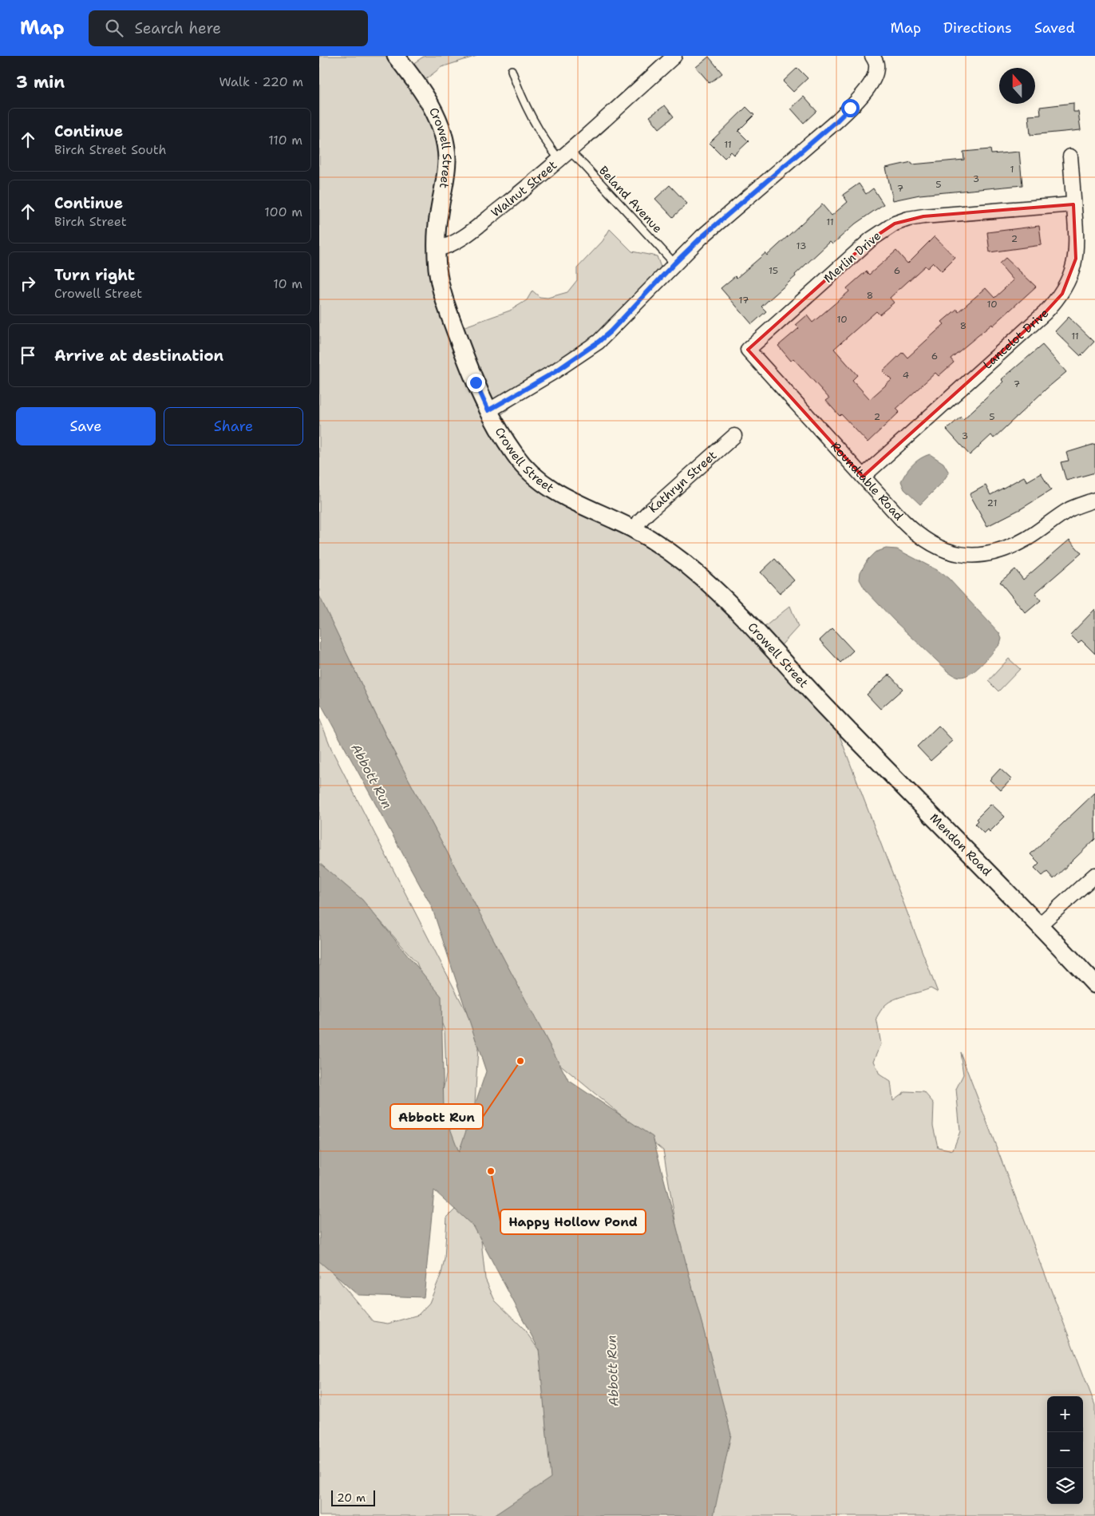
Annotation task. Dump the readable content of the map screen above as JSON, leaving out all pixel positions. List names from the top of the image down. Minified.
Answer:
{"streets":{"street":["Crowell Street","Walnut Street","Merlin Drive","Lancelot Drive","Kathryn Street","Roundtable Road","Mendon Road"],"lane":["Beland Avenue"]},"crossings":[["Crowell Street","Walnut Street"],["Crowell Street","Kathryn Street"],["Crowell Street","Mendon Road"],["Walnut Street","Beland Avenue"],["Merlin Drive","Lancelot Drive"],["Merlin Drive","Roundtable Road"],["Lancelot Drive","Roundtable Road"]],"water":["Abbott Run"],"places":["Abbott Run","Happy Hollow Pond"],"house_numbers":["11","1","3","5","7","11","2","13","15","6","8","17","10","10","8","11","6","4","7","2","5","3","21"],"scale_bar":"20 m","north":"top","page":{"header":"Map","search":"Search here","nav":["Map","Directions","Saved"],"heading":["3 min","Walk · 220 m"],"list":[["Continue","Birch Street South","110 m"],["Continue","Birch Street","100 m"],["Turn right","Crowell Street","10 m"],"Arrive at destination"],"buttons":["Save","Share"],"map_buttons":["+","−"],"scale":"20 m"}}
